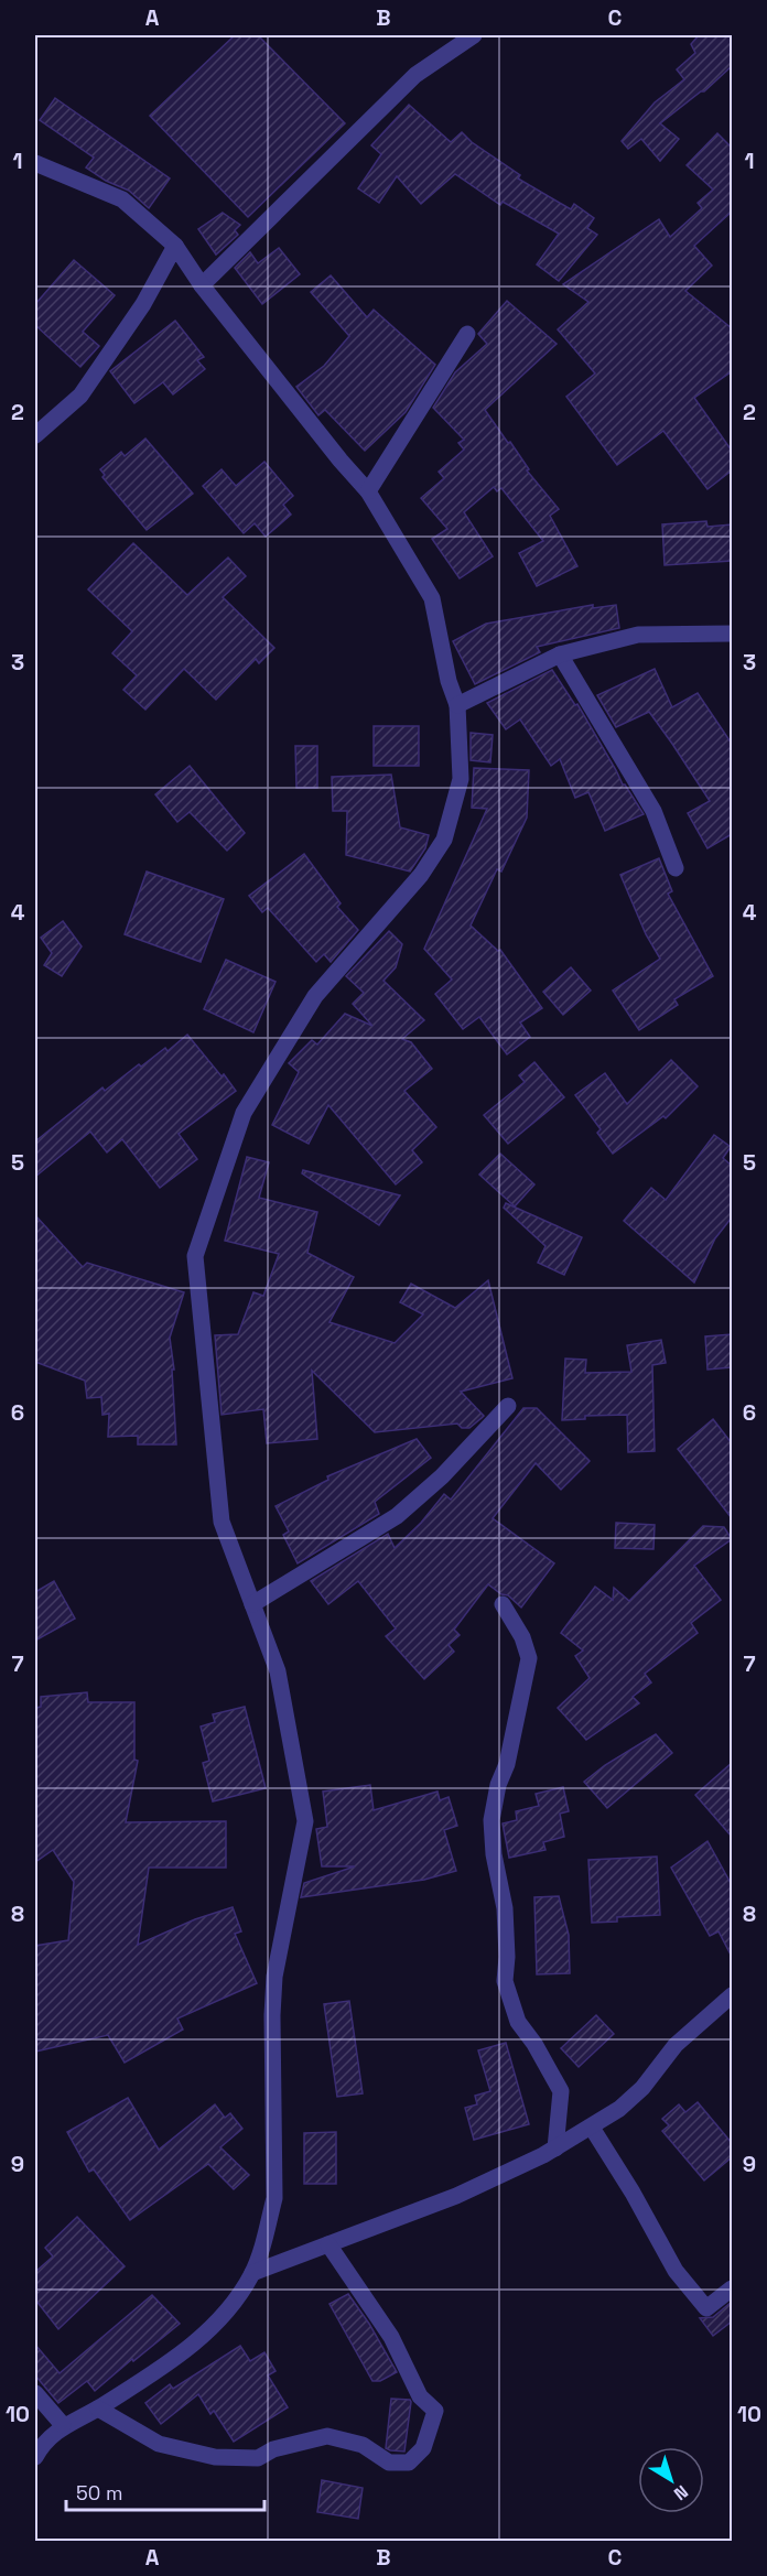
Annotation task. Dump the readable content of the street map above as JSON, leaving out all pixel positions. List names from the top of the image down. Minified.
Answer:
{"scale_bar":"50 m","north":"bottom right","grid":{"columns":["A","B","C"],"rows":["1","2","3","4","5","6","7","8","9","10"]}}
